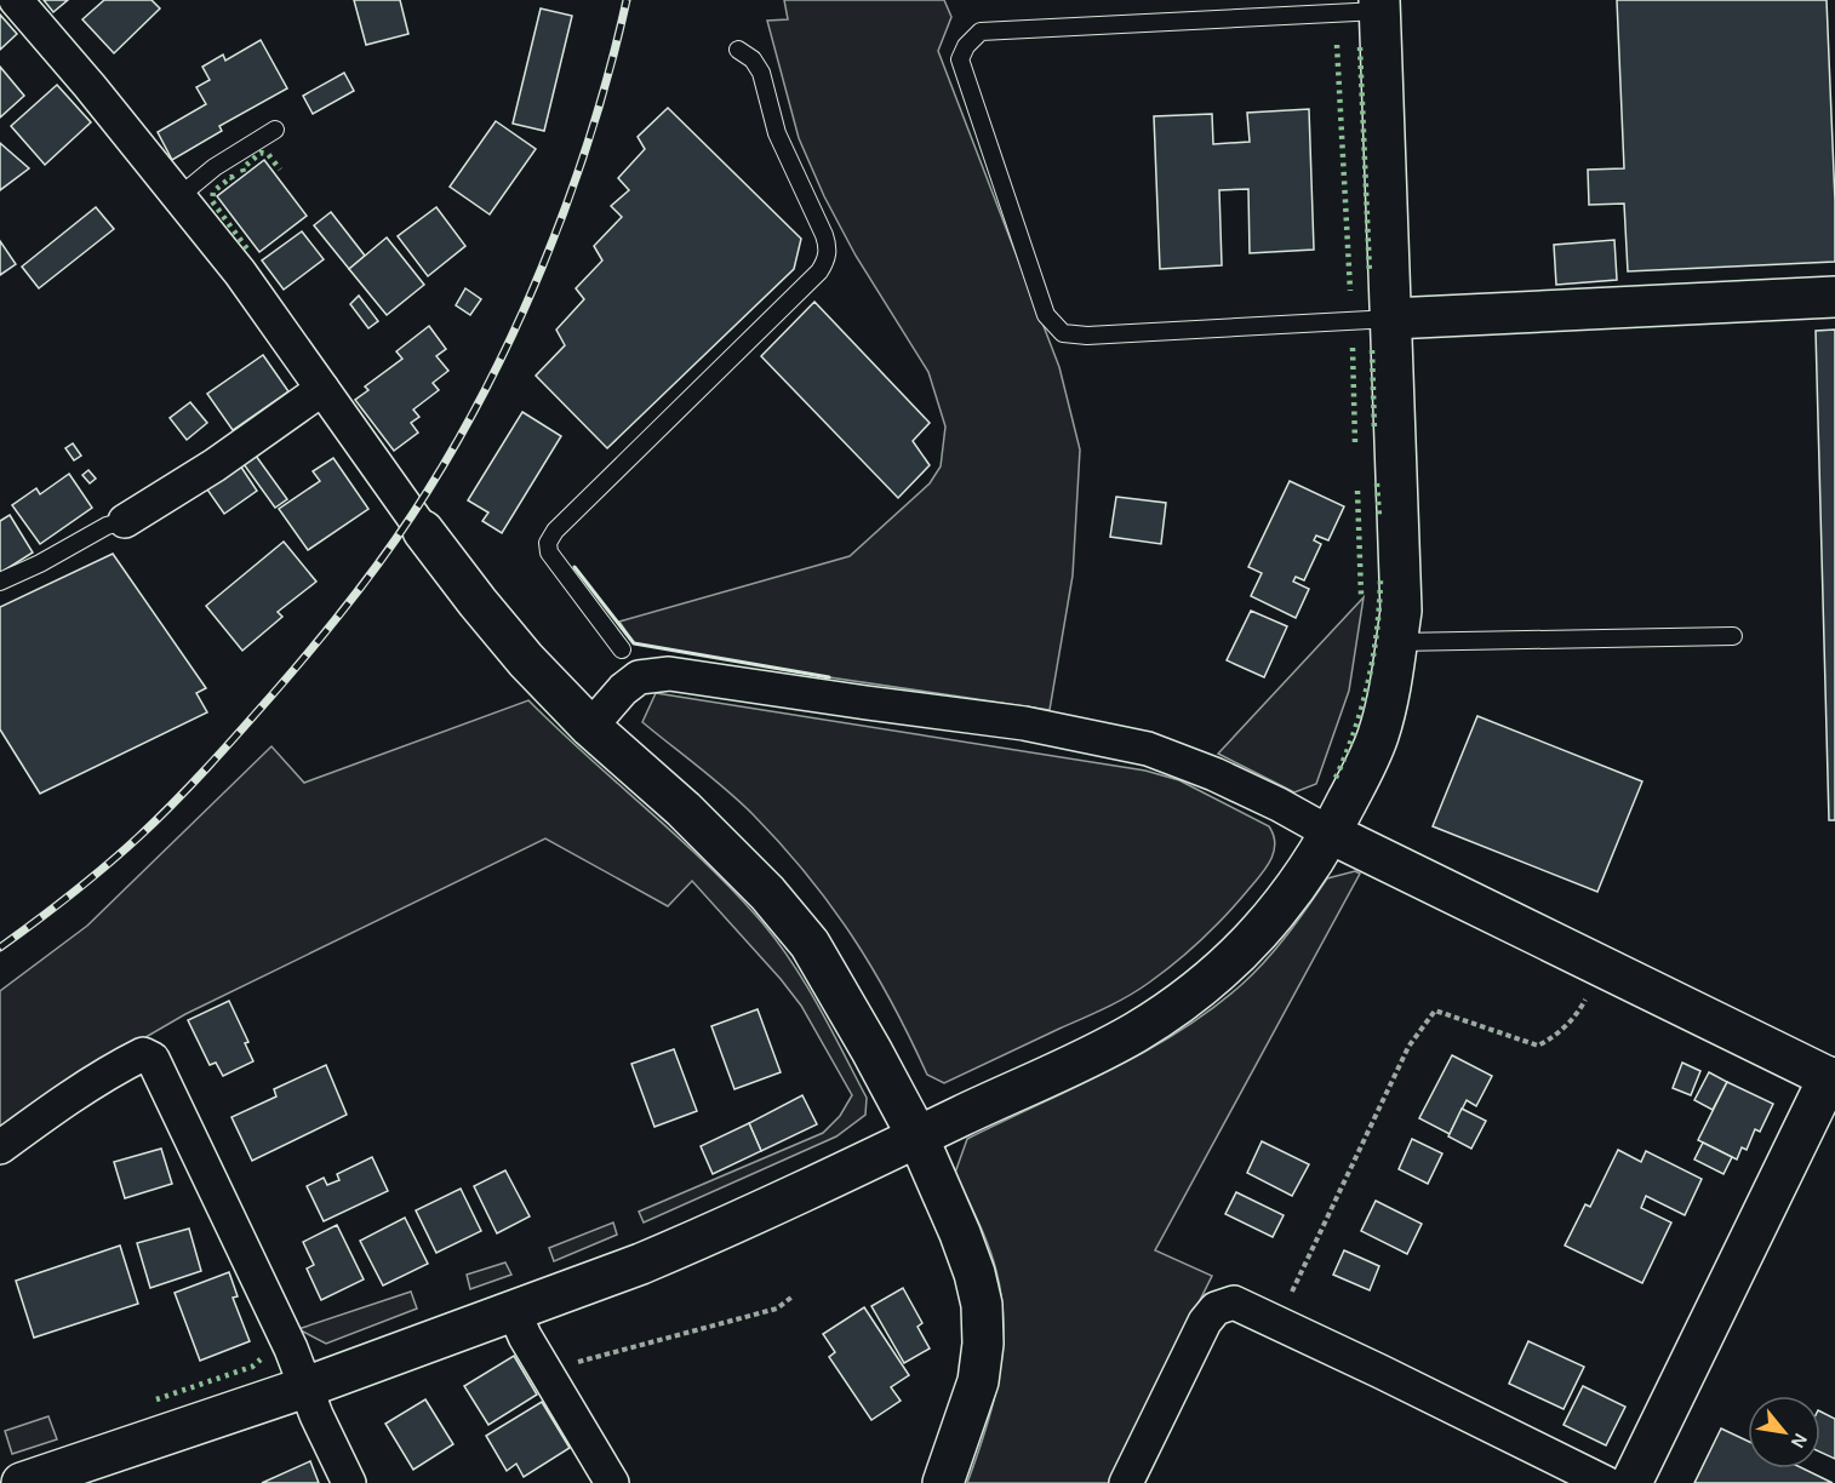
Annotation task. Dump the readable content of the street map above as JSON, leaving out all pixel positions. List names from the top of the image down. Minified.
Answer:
{"north":"bottom right"}
